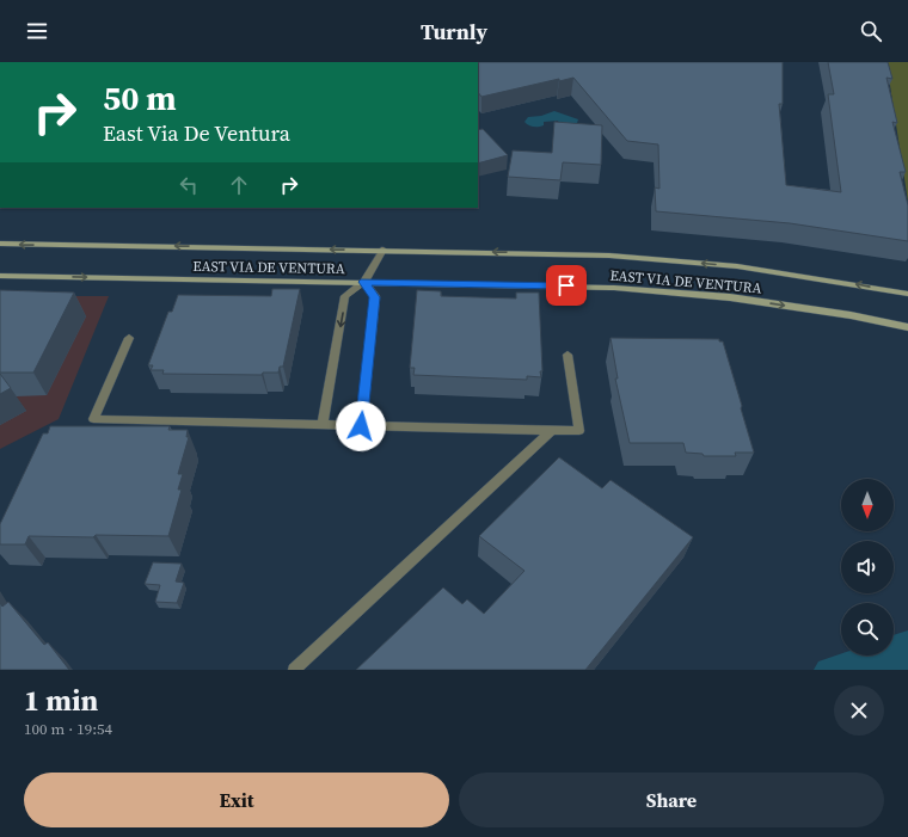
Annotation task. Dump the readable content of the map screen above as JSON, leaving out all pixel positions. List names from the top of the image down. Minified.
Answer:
{"streets":{"main road":["EAST VIA DE VENTURA"]},"north":"bottom","page":{"header":"Turnly","turn":["50 m","East Via De Ventura"],"heading":["1 min","100 m · 19:54"],"buttons":["Exit","Share"]}}
